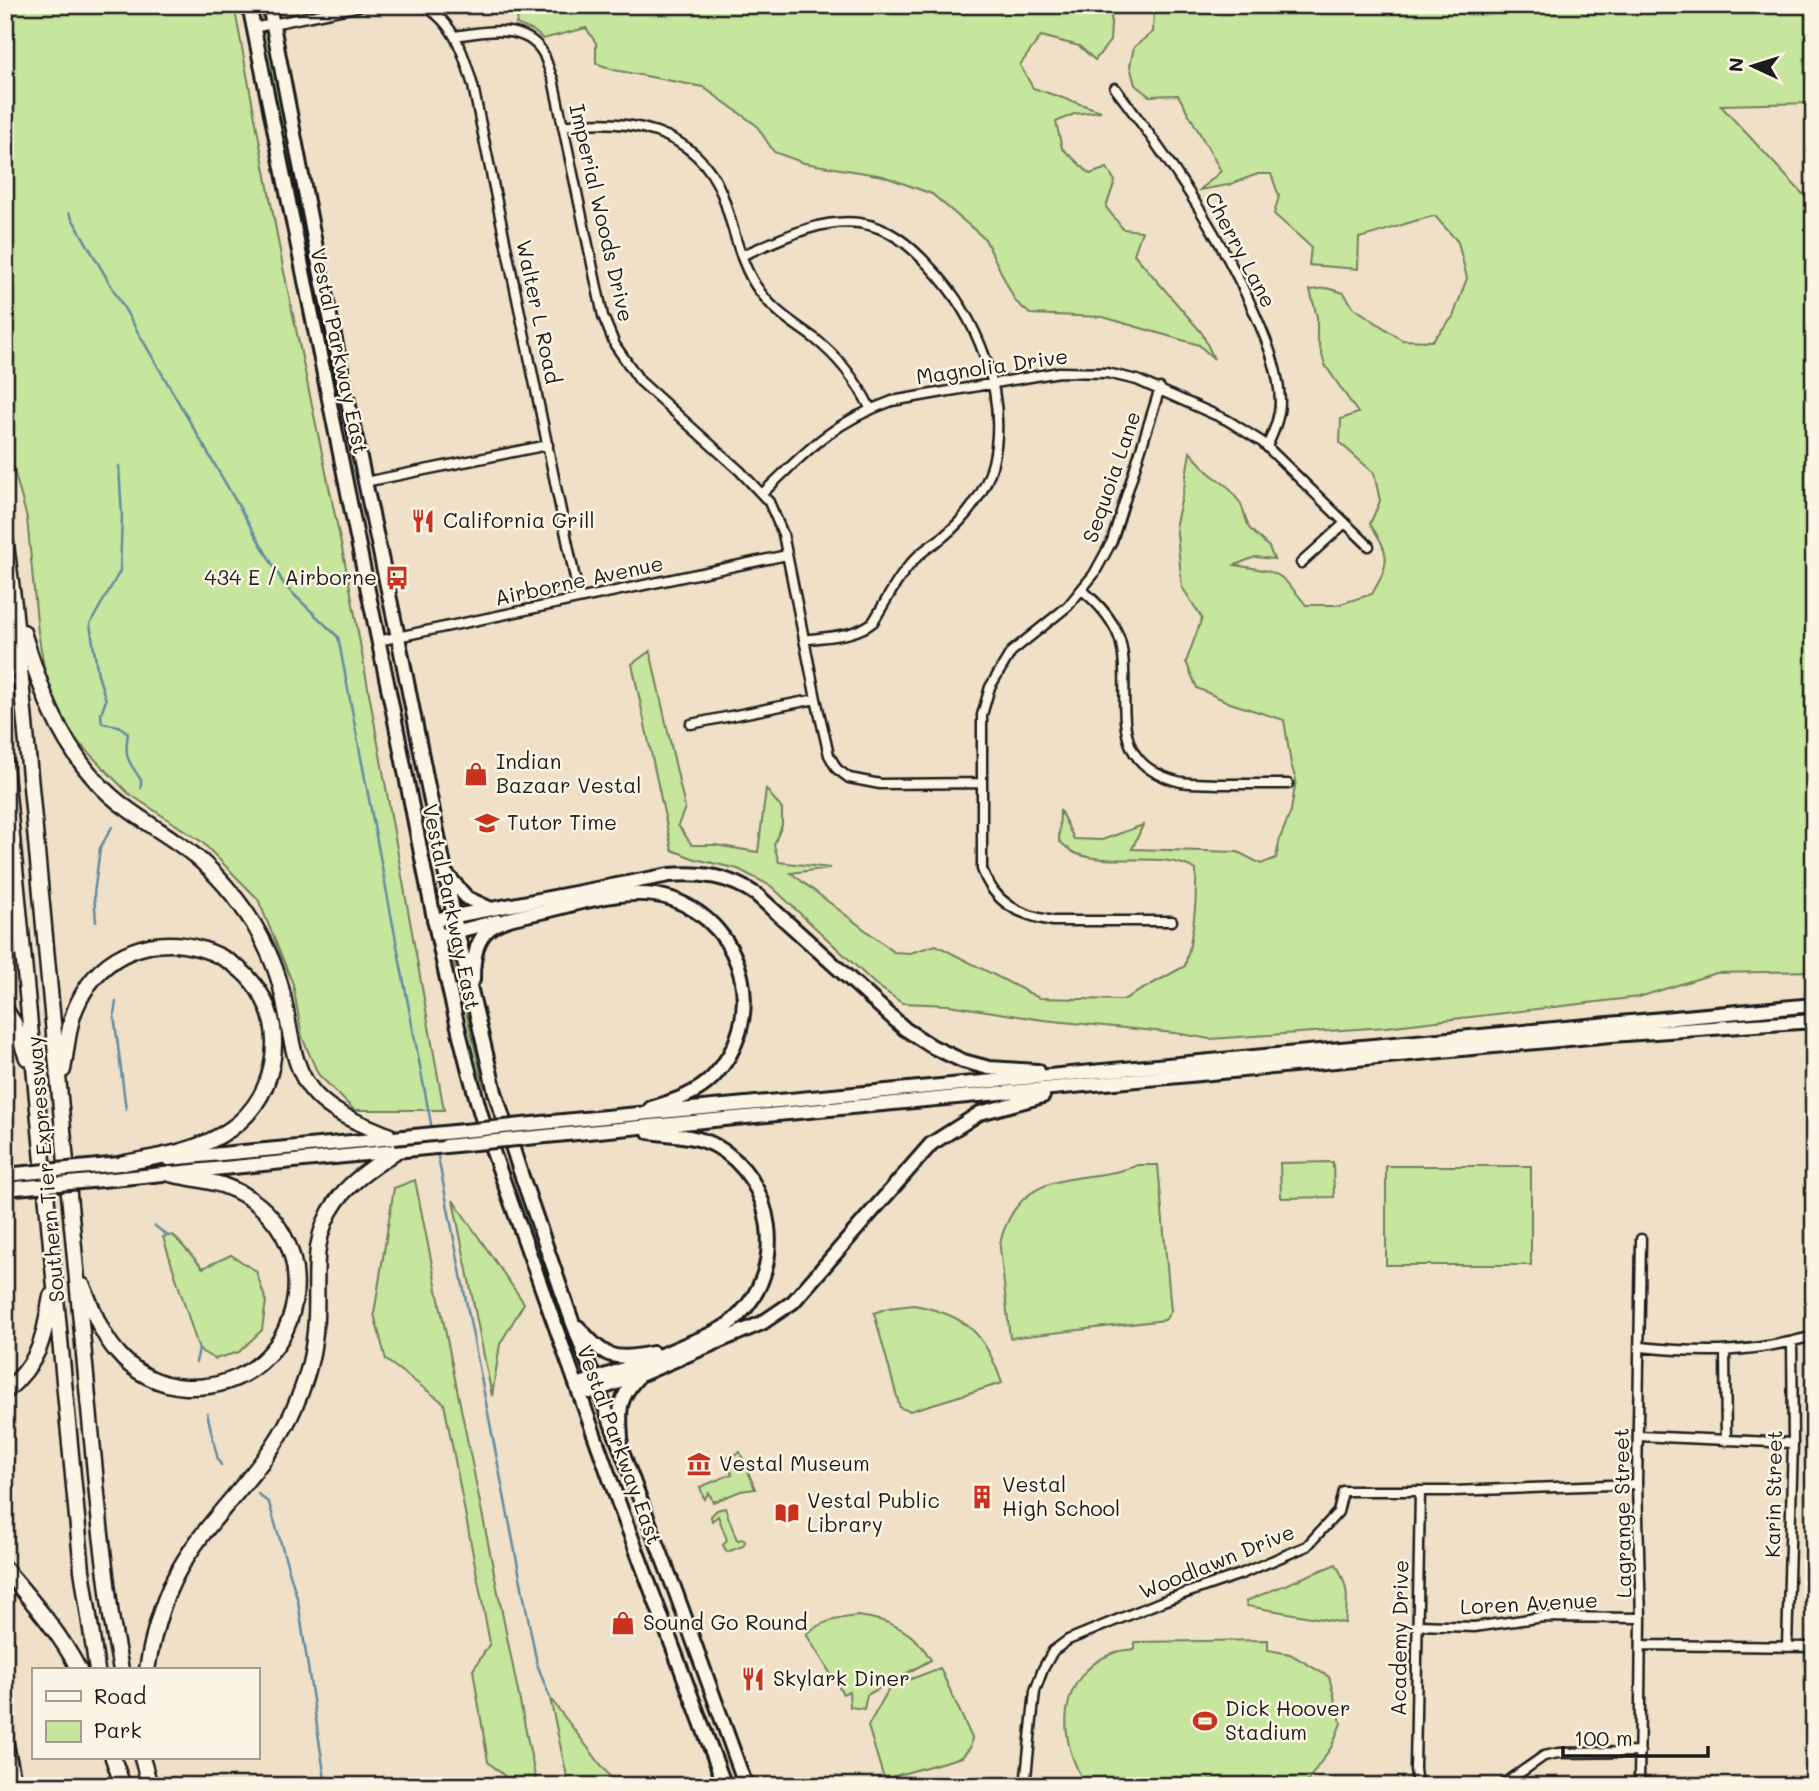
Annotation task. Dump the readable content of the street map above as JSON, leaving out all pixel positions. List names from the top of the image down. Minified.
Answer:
{"streets":{"highway":["Southern Tier Expressway"],"main road":["Vestal Parkway East"],"street":["Imperial Woods Drive","Cherry Lane","Walter L Road","Magnolia Drive","Sequoia Lane","Airborne Avenue","Karin Street","Lagrange Street","Woodlawn Drive","Loren Avenue","Academy Drive"]},"crossings":[["Imperial Woods Drive","Walter L Road"],["Imperial Woods Drive","Magnolia Drive"],["Imperial Woods Drive","Sequoia Lane"],["Imperial Woods Drive","Airborne Avenue"],["Cherry Lane","Magnolia Drive"],["Walter L Road","Airborne Avenue"],["Vestal Parkway East","Airborne Avenue"],["Magnolia Drive","Sequoia Lane"],["Lagrange Street","Woodlawn Drive"],["Lagrange Street","Loren Avenue"],["Woodlawn Drive","Academy Drive"],["Loren Avenue","Academy Drive"]],"places":{"restaurant":["California Grill","Skylark Diner"],"bus stop":["434 E / Airborne"],"shop":["Indian Bazaar Vestal","Sound Go Round"],"school or university":["Tutor Time"],"museum":["Vestal Museum"],"building":["Vestal High School"],"library":["Vestal Public Library"],"sports":["Dick Hoover Stadium"]},"legend":["Road","Park"],"scale_bar":"100 m","north":"left"}
